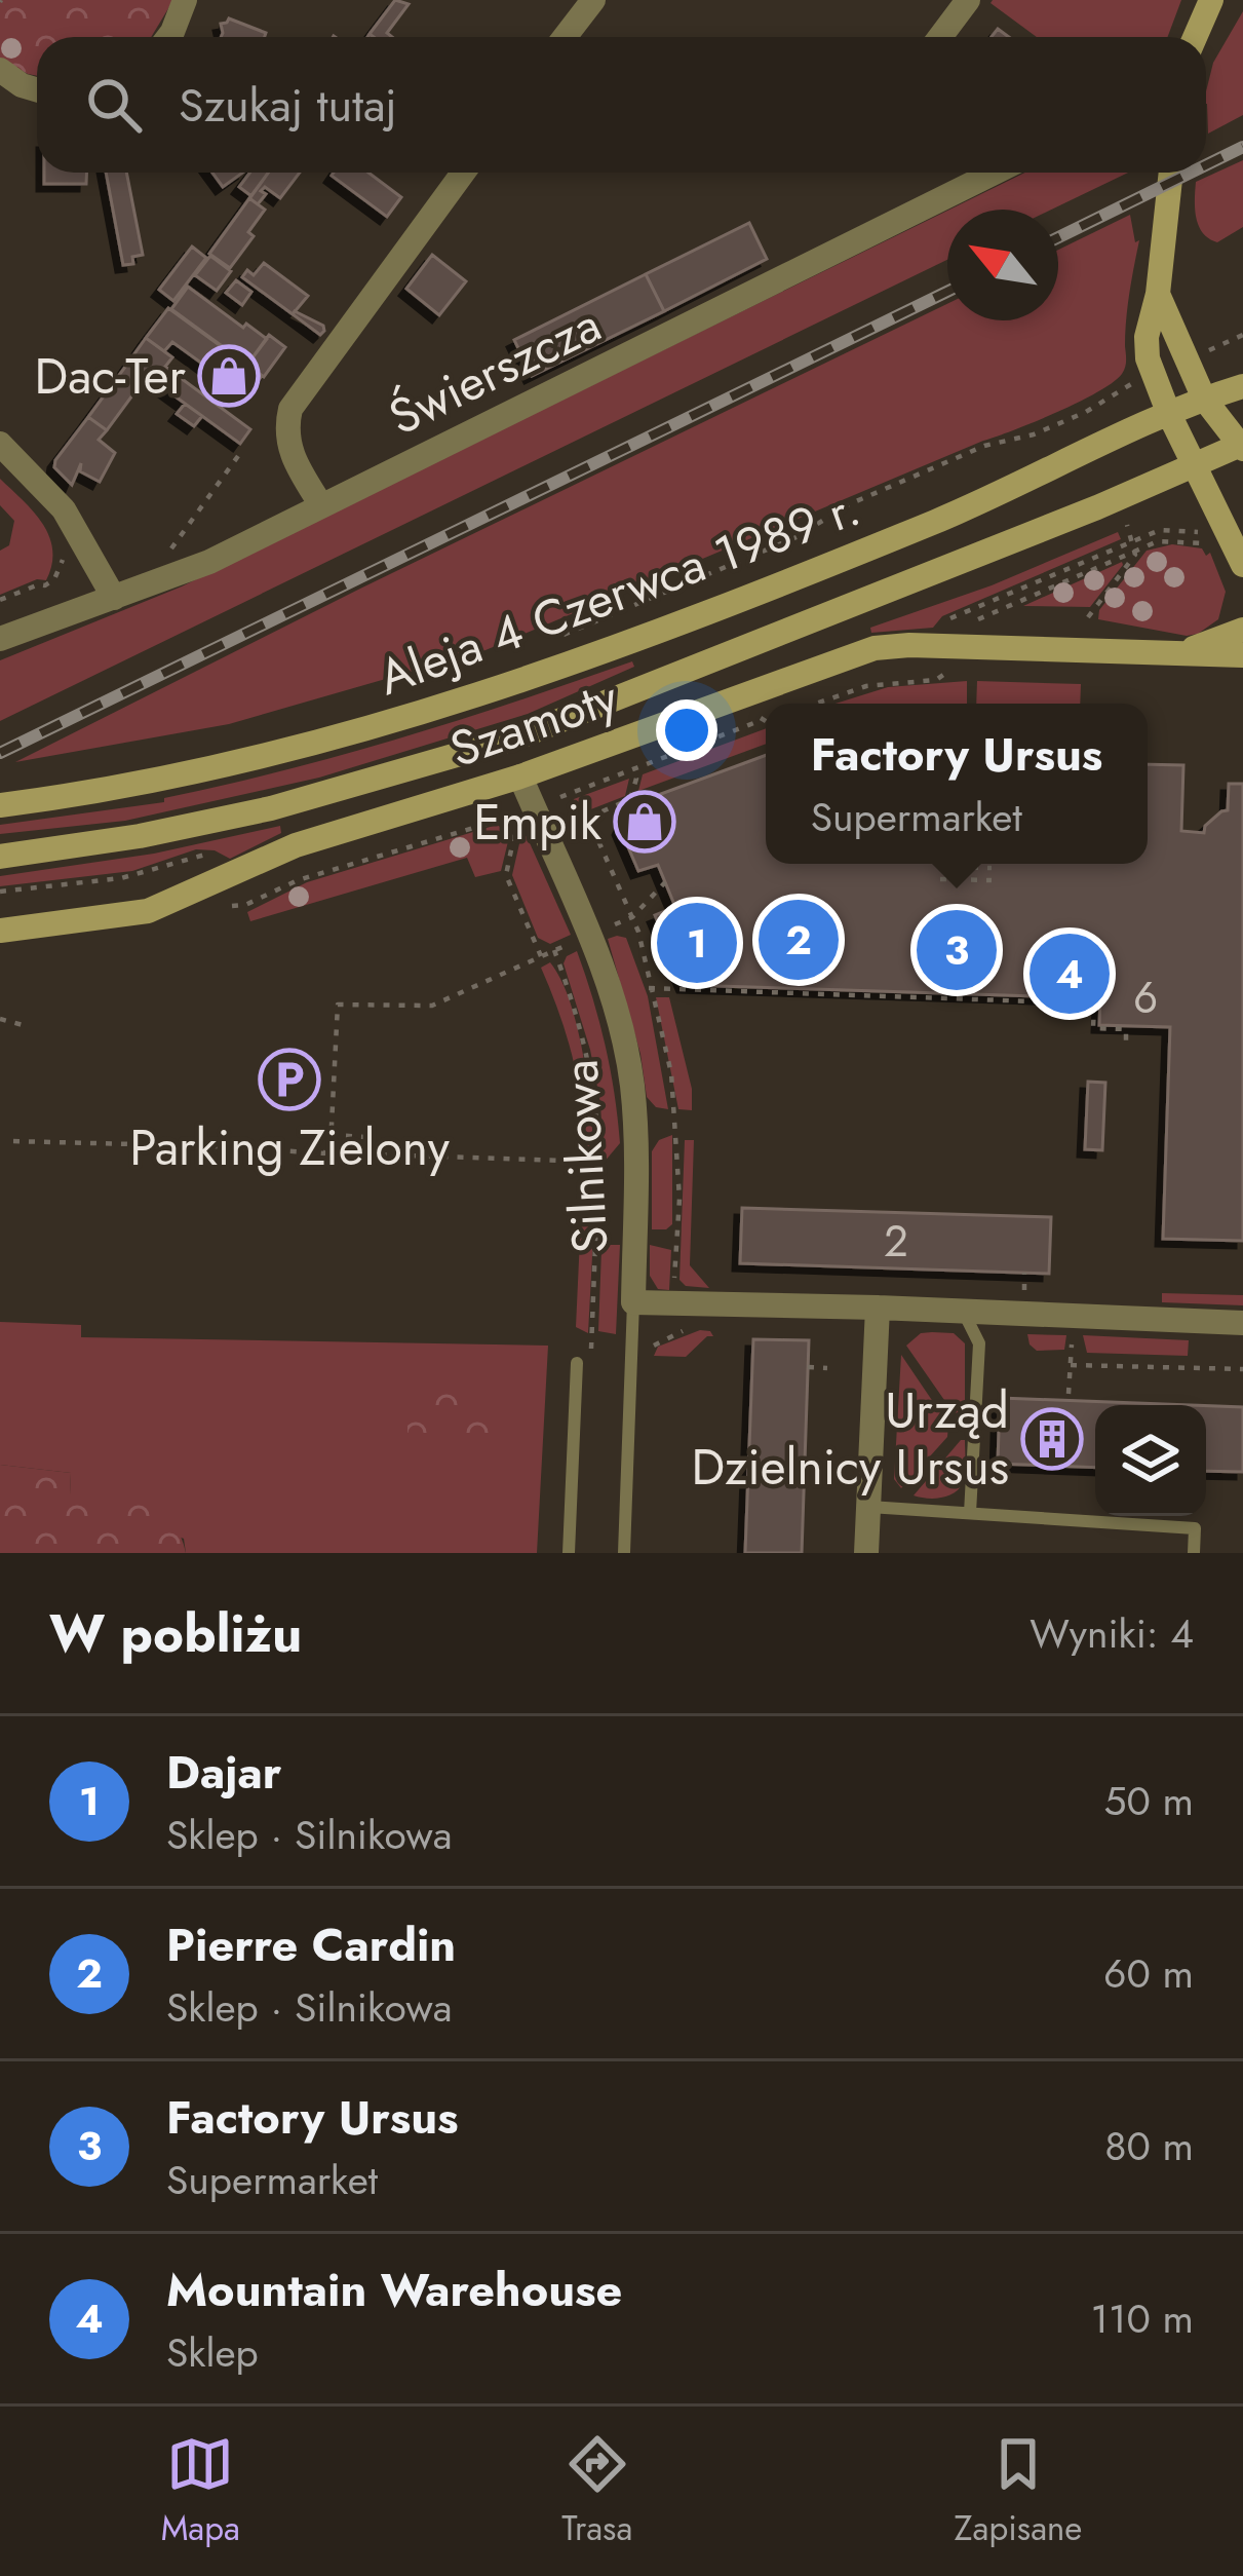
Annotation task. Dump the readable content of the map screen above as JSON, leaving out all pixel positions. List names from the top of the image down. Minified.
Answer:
{"streets":{"main road":["Aleja 4 Czerwca 1989 r.","Szamoty"],"street":["Świerszcza","Silnikowa"]},"crossings":[["Szamoty","Silnikowa"]],"places":{"shop":["Dac-Ter","Empik"],"parking":["Parking Zielony"],"building":["Urząd Dzielnicy Ursus"]},"house_numbers":["6","2"],"north":"top left","page":{"search":"Szukaj tutaj","popup":["Factory Ursus","Supermarket"],"pins":["2","1","3","4"],"heading":["W pobliżu","Wyniki: 4"],"list":[{"mark":"1","name":"Dajar","note":"Sklep · Silnikowa","value":"50 m"},{"mark":"2","name":"Pierre Cardin","note":"Sklep · Silnikowa","value":"60 m"},{"mark":"3","name":"Factory Ursus","note":"Supermarket","value":"80 m"},{"mark":"4","name":"Mountain Warehouse","note":"Sklep","value":"110 m"}],"nav":["Mapa","Trasa","Zapisane"]}}
